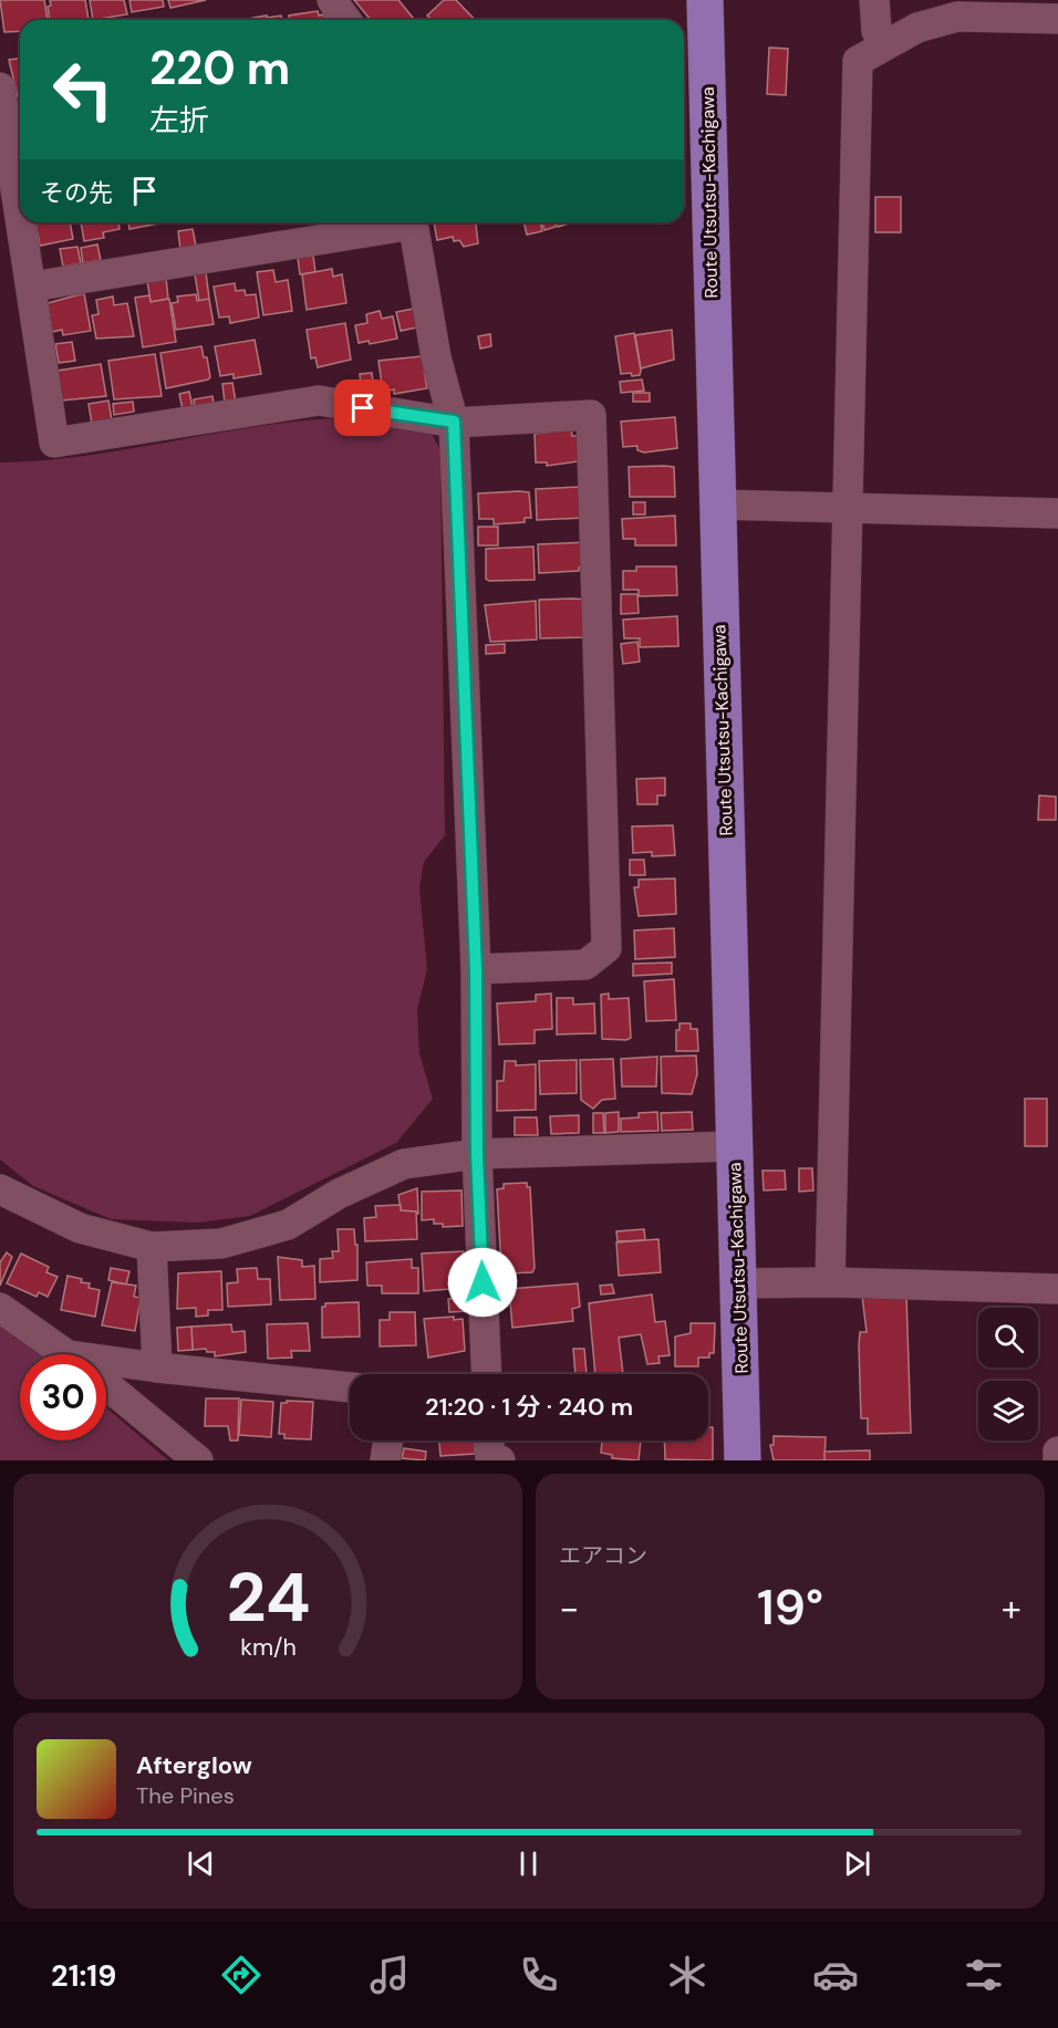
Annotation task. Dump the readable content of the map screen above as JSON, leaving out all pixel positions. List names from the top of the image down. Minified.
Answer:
{"streets":{"main road":["Route Utsutsu-Kachigawa"]},"page":{"turn":["220 m","左折"],"then":"その先","limit":"30","trip":"21:20 · 1 分 · 240 m","tile":"エアコン","heat":["−","19°","+"],"song":["Afterglow","The Pines"],"tabs":"21:19","gauge":["24","km/h"]}}
